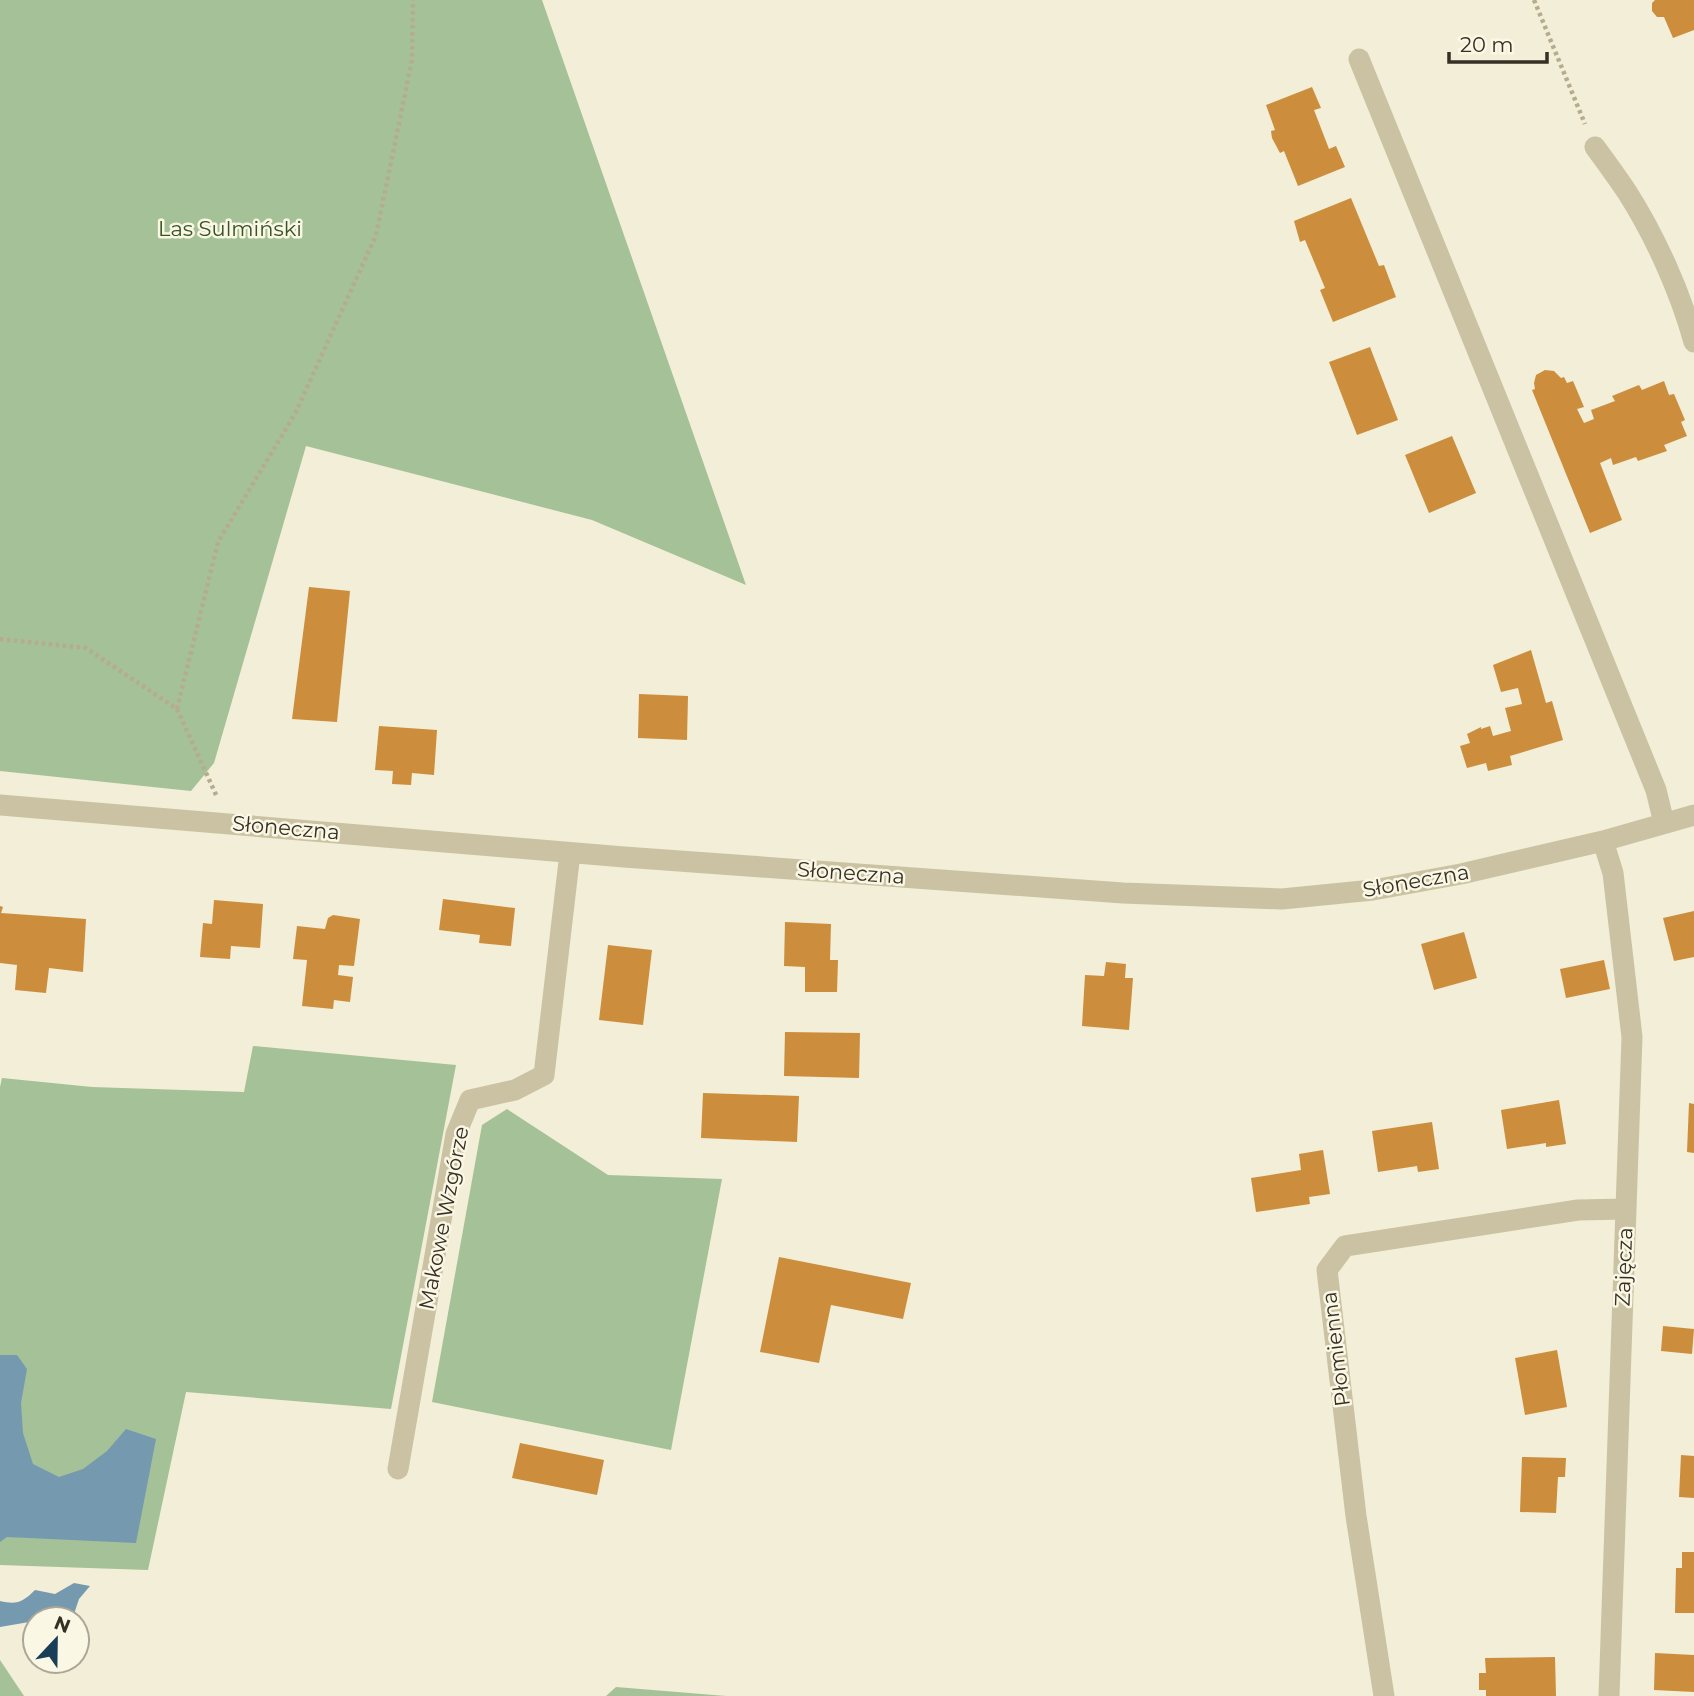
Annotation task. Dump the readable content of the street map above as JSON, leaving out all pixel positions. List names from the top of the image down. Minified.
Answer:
{"streets":{"street":["Słoneczna","Makowe Wzgórze","Zajęcza","Płomienna"]},"crossings":[["Słoneczna","Makowe Wzgórze"],["Słoneczna","Zajęcza"],["Zajęcza","Płomienna"]],"parks":["Las Sulmiński"],"scale_bar":"20 m","north":"top"}
